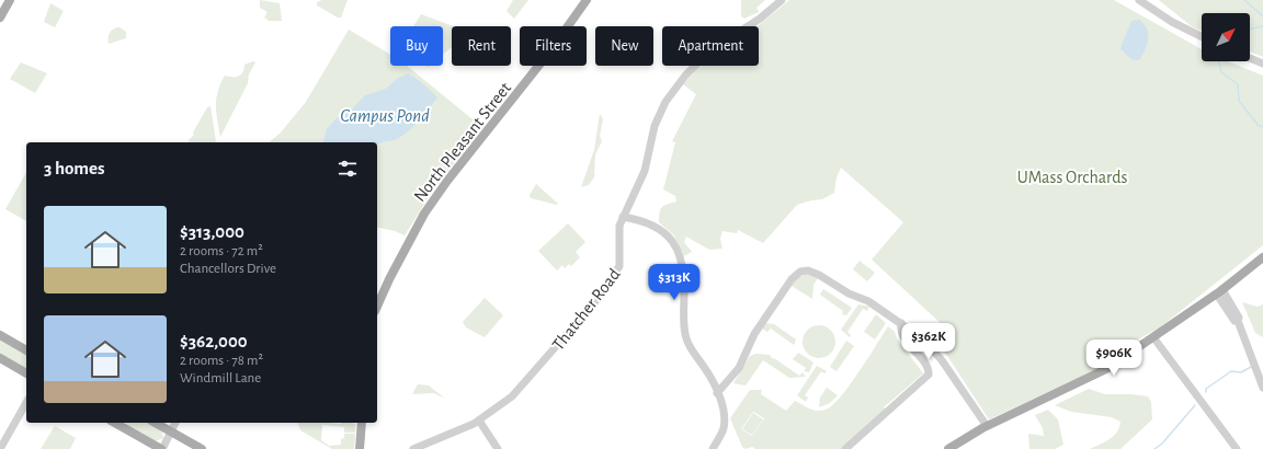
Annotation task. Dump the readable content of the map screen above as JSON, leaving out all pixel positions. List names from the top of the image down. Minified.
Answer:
{"streets":{"main road":["North Pleasant Street"],"street":["Thatcher Road"]},"water":["Campus Pond"],"parks":["UMass Orchards"],"north":"top right","page":{"chip":["Buy","Rent","Filters","New","Apartment"],"heading":"3 homes","list":[{"name":"$313,000","note":"2 rooms · 72 m² · Chancellors Drive"},{"name":"$362,000","note":"2 rooms · 78 m² · Windmill Lane"}],"price":["$313K","$362K","$906K"]}}
